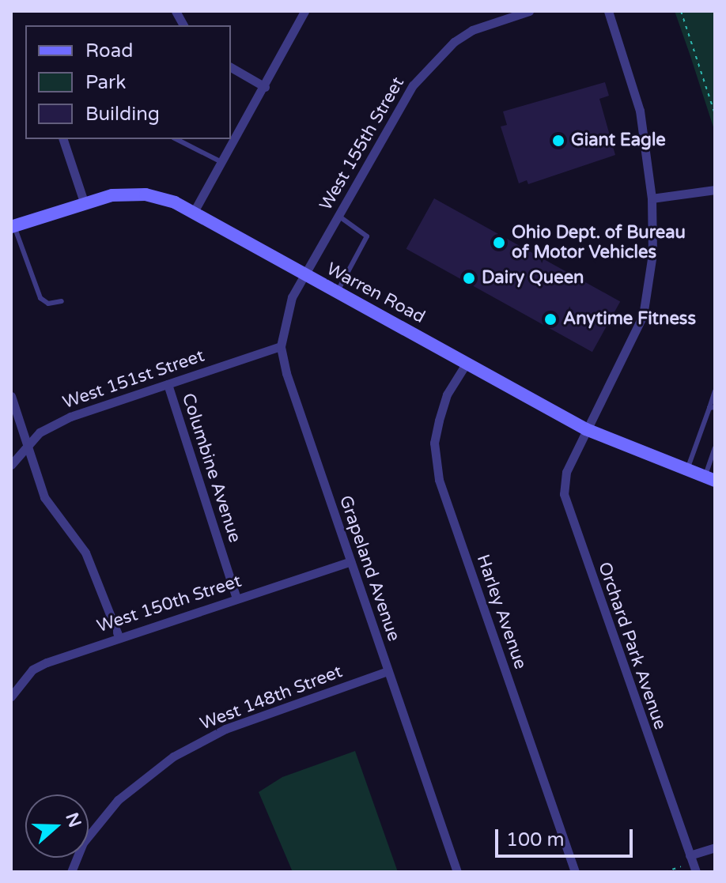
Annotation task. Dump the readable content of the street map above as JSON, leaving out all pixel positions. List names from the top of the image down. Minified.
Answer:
{"streets":{"main road":["Warren Road"],"street":["West 155th Street","West 151st Street","Columbine Avenue","Grapeland Avenue","West 150th Street","Harley Avenue","Orchard Park Avenue","West 148th Street"]},"crossings":[["West 155th Street","Warren Road"],["West 155th Street","Grapeland Avenue"],["Warren Road","Grapeland Avenue"],["Warren Road","Harley Avenue"],["Warren Road","Orchard Park Avenue"],["West 151st Street","Columbine Avenue"],["West 151st Street","Grapeland Avenue"],["Columbine Avenue","West 150th Street"],["Grapeland Avenue","West 150th Street"],["Grapeland Avenue","West 148th Street"]],"places":["Giant Eagle","Ohio Dept. of Bureau of Motor Vehicles","Dairy Queen","Anytime Fitness"],"legend":["Road","Park","Building"],"scale_bar":"100 m","north":"right"}
